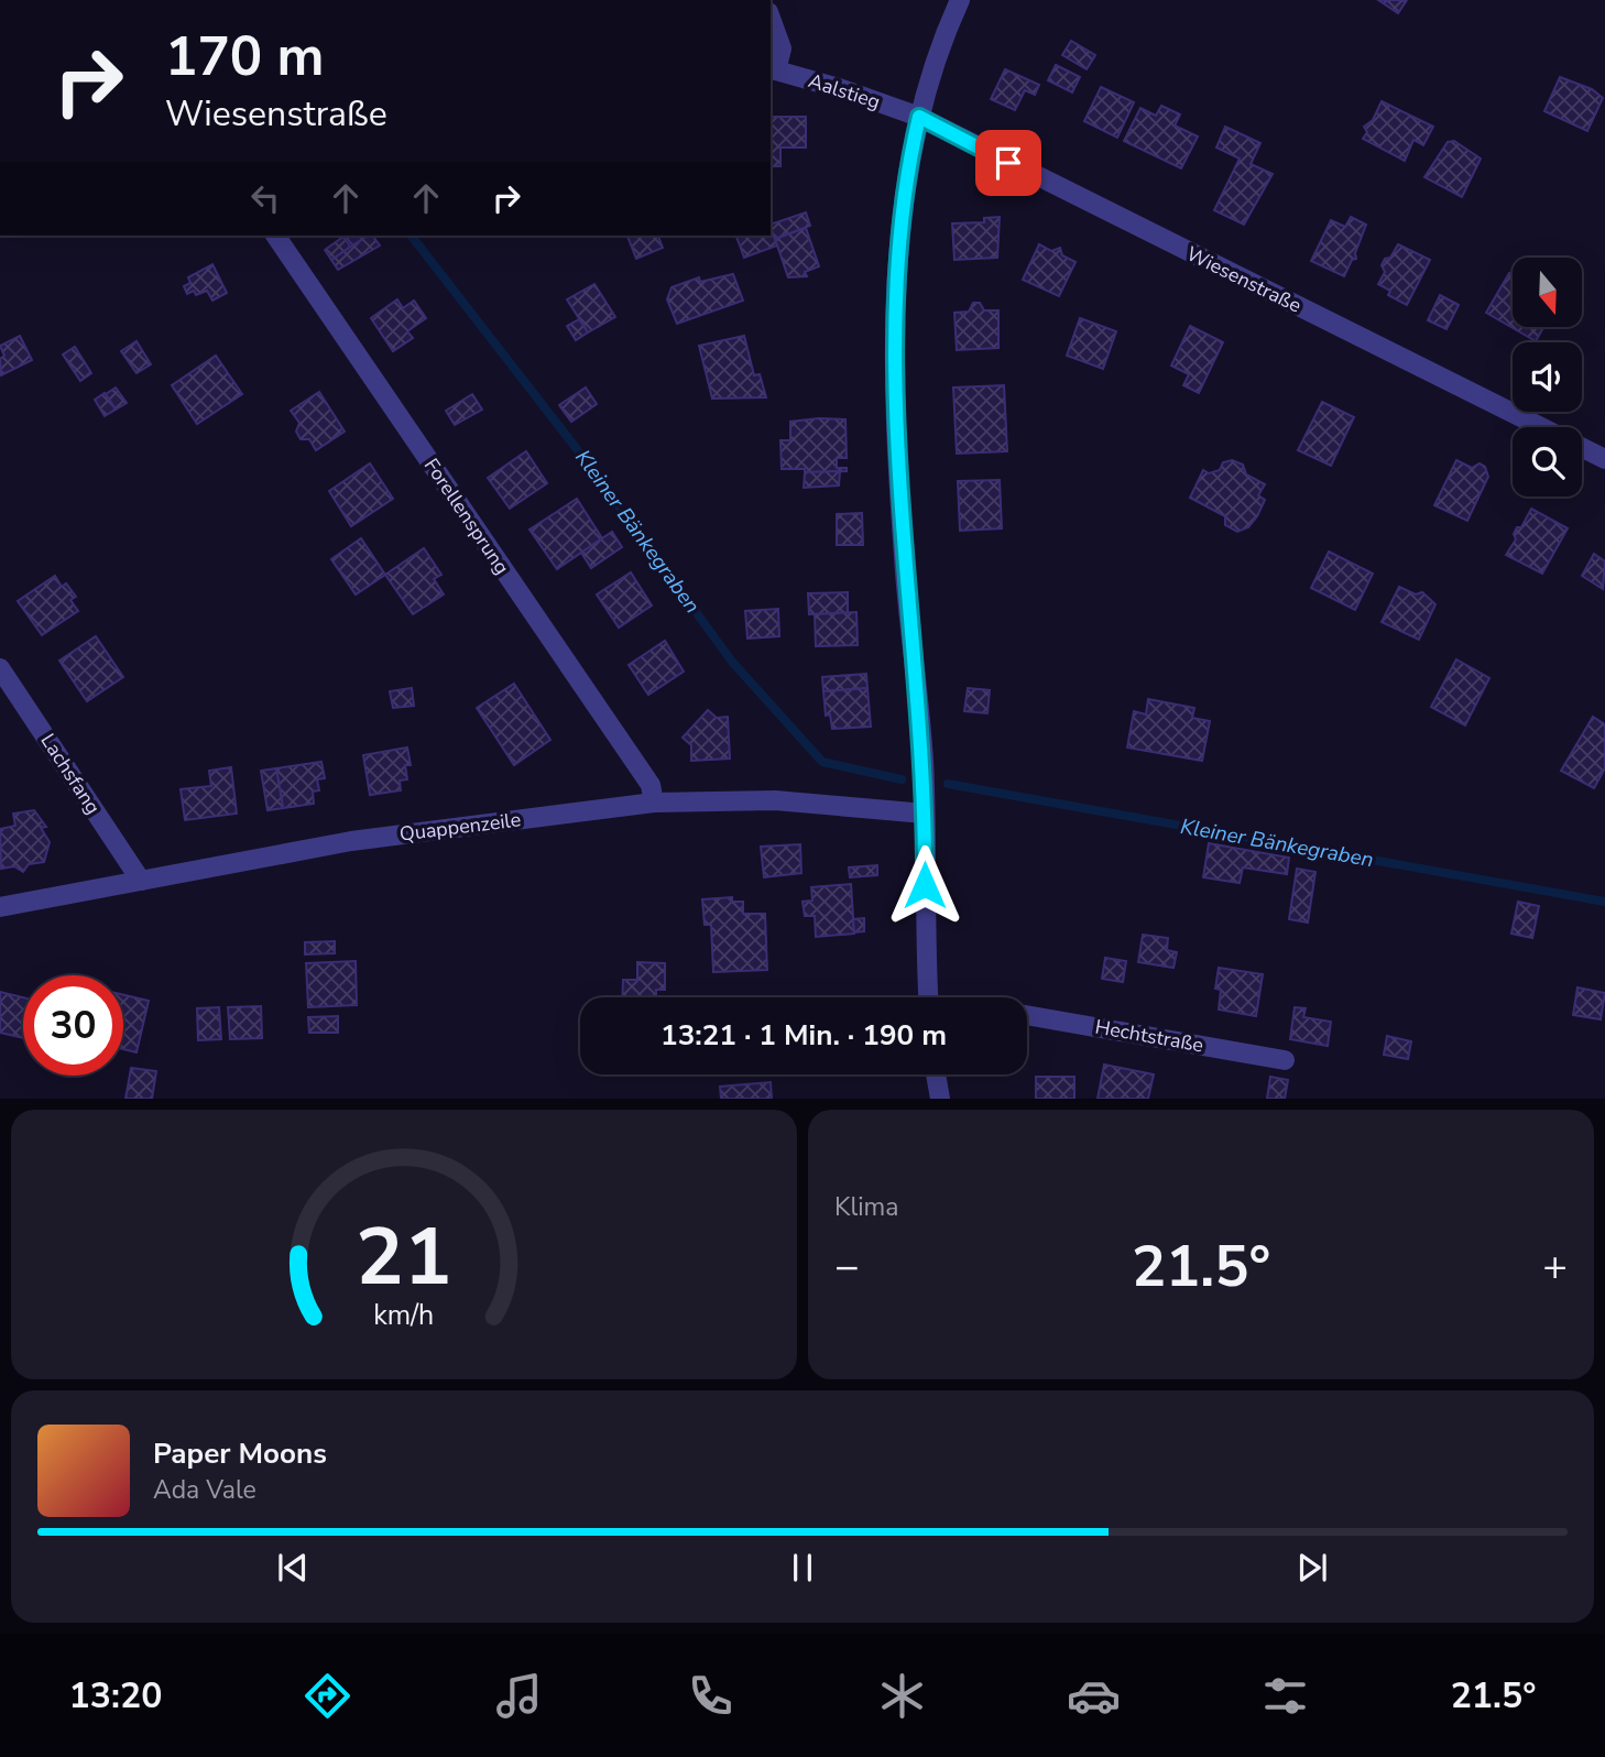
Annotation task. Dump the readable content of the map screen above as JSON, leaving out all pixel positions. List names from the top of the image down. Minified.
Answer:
{"streets":{"street":["Aalstieg","Wiesenstraße","Forellensprung","Lachsfang","Quappenzeile","Hechtstraße"]},"crossings":[["Aalstieg","Wiesenstraße"],["Forellensprung","Quappenzeile"],["Lachsfang","Quappenzeile"]],"water":["Kleiner Bänkegraben"],"north":"bottom","page":{"turn":["170 m","Wiesenstraße"],"limit":"30","trip":"13:21 · 1 Min. · 190 m","tile":"Klima","heat":["−","21.5°","+"],"song":["Paper Moons","Ada Vale"],"tabs":["13:20","21.5°"],"gauge":["21","km/h"]}}
